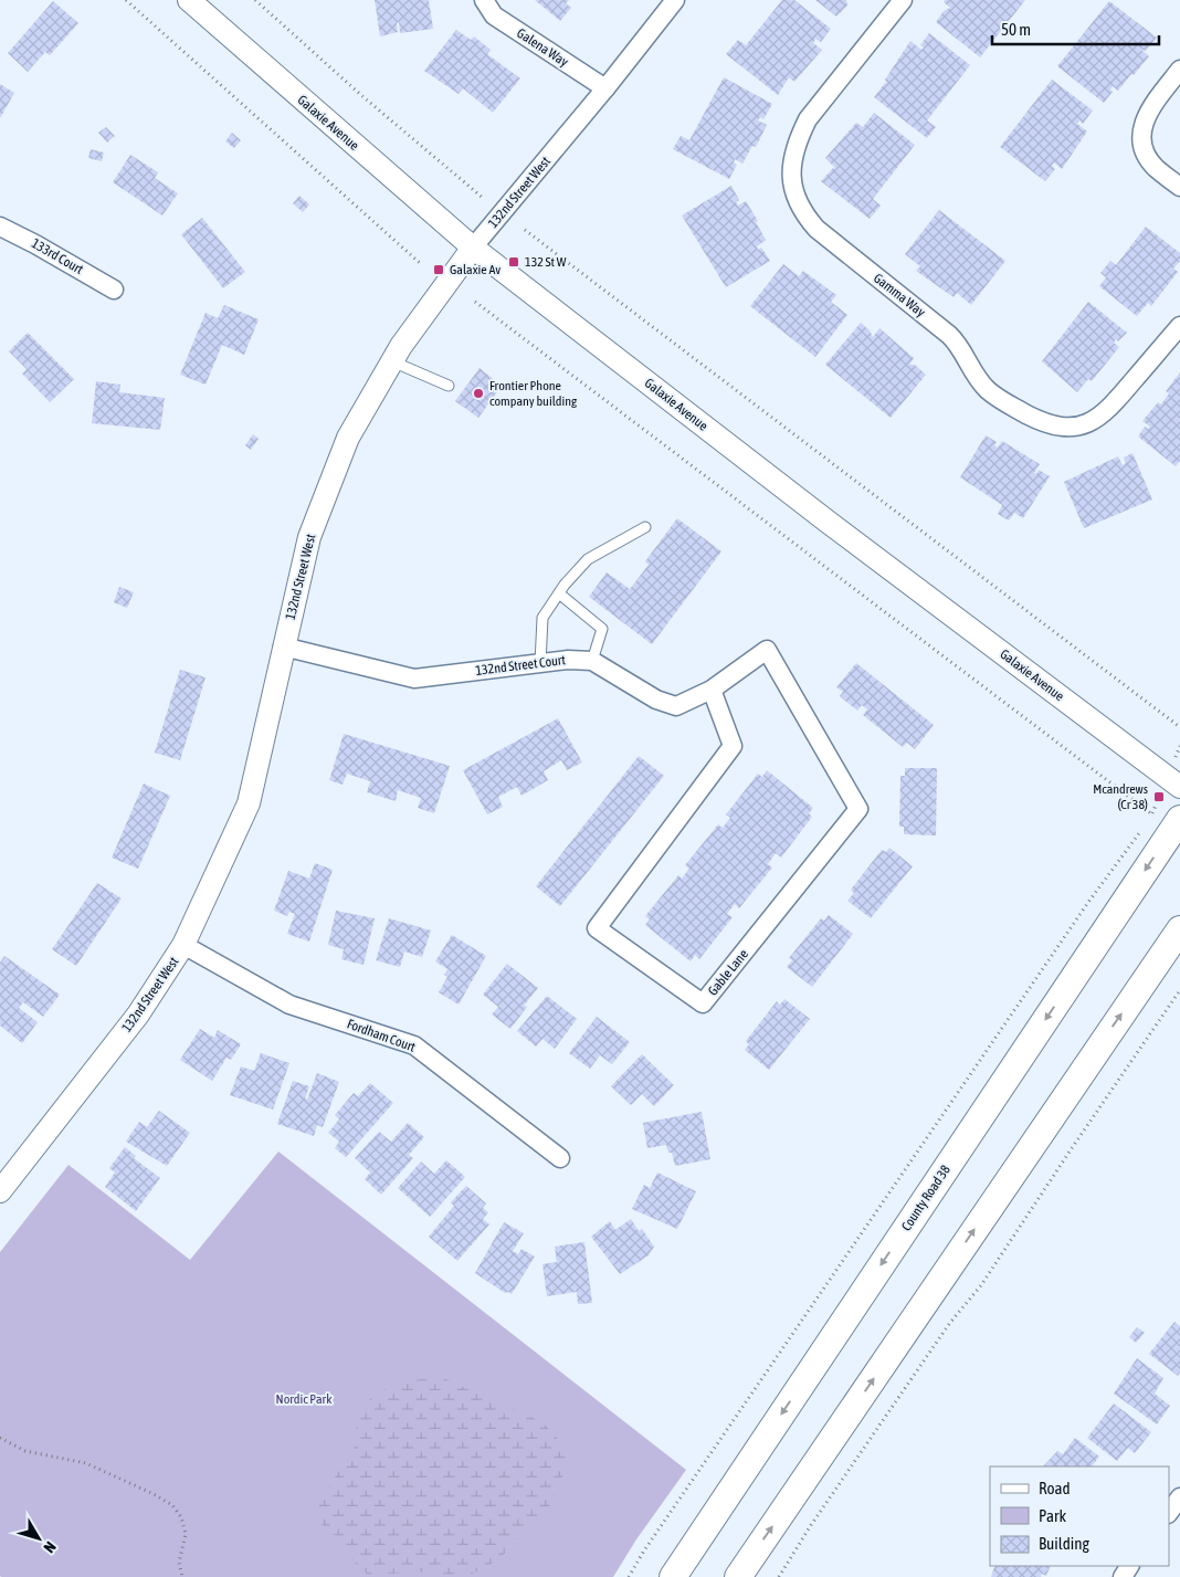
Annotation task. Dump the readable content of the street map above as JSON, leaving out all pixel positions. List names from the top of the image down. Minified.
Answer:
{"streets":{"main road":["County Road 38"],"street":["Galena Way","Galaxie Avenue","132nd Street West","133rd Court","Gamma Way","132nd Street Court","Gable Lane","Fordham Court"]},"crossings":[["Galena Way","132nd Street West"],["Galaxie Avenue","132nd Street West"],["132nd Street West","132nd Street Court"],["132nd Street West","Fordham Court"],["132nd Street Court","Gable Lane"]],"parks":["Nordic Park"],"places":{"transit":["132 St W","Galaxie Av","Mcandrews (Cr 38)"],"other":["Frontier Phone company building"]},"legend":["Road","Park","Building"],"scale_bar":"50 m","north":"bottom right"}
